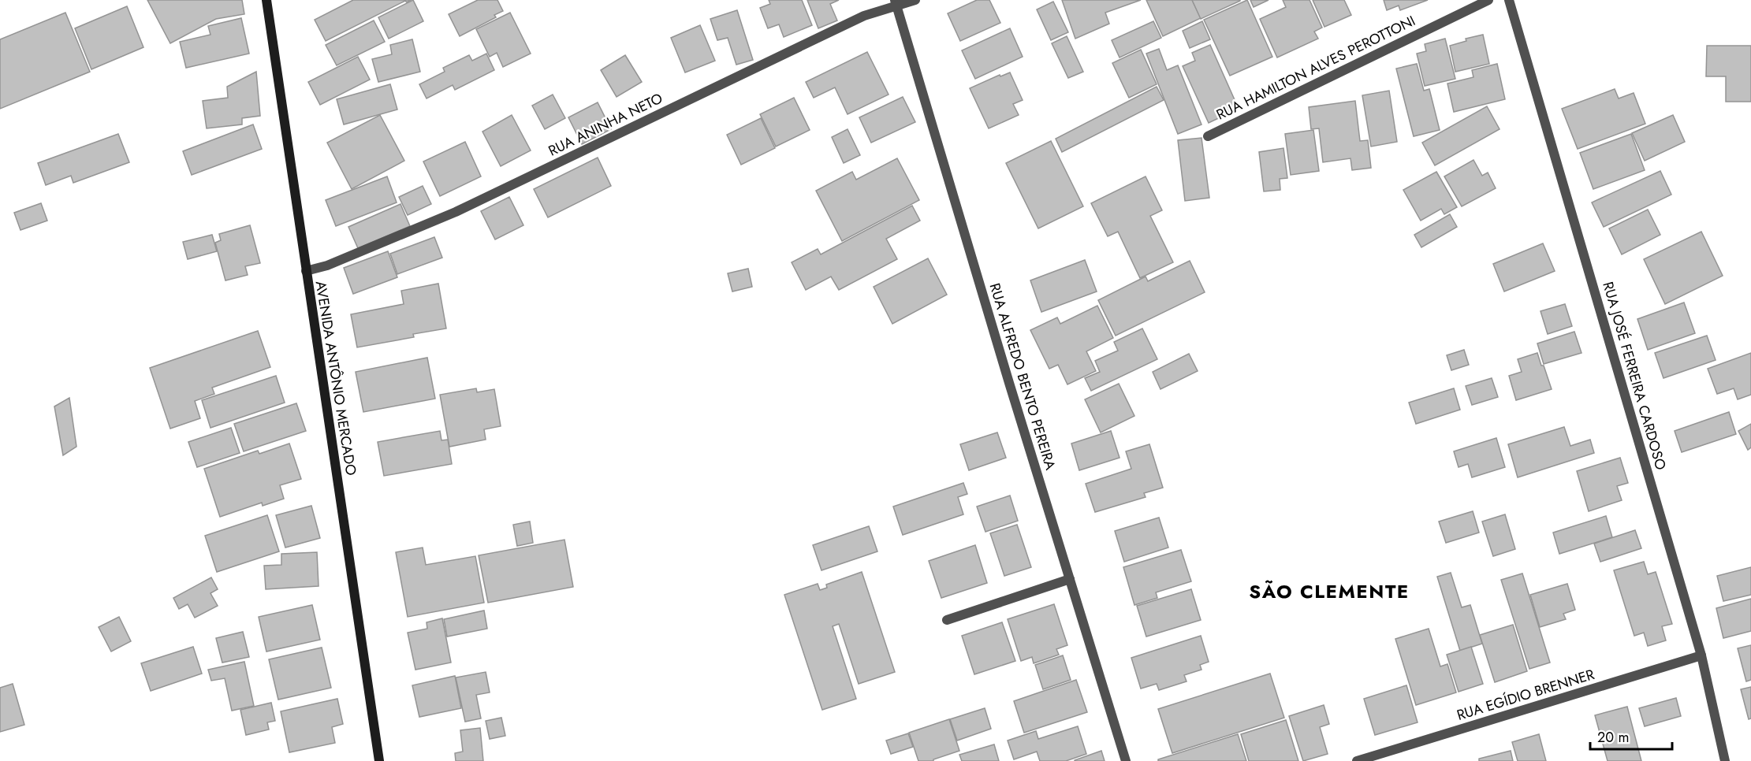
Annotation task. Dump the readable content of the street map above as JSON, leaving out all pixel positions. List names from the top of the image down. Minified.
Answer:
{"streets":{"street":["RUA HAMILTON ALVES PEROTTONI","RUA ANINHA NETO","RUA JOSÉ FERREIRA CARDOSO","RUA ALFREDO BENTO PEREIRA","AVENIDA ANTÔNIO MERCADO","RUA EGÍDIO BRENNER"]},"crossings":[["RUA ANINHA NETO","RUA ALFREDO BENTO PEREIRA"],["RUA ANINHA NETO","AVENIDA ANTÔNIO MERCADO"],["RUA JOSÉ FERREIRA CARDOSO","RUA EGÍDIO BRENNER"]],"districts":["SÃO CLEMENTE"],"scale_bar":"20 m"}
